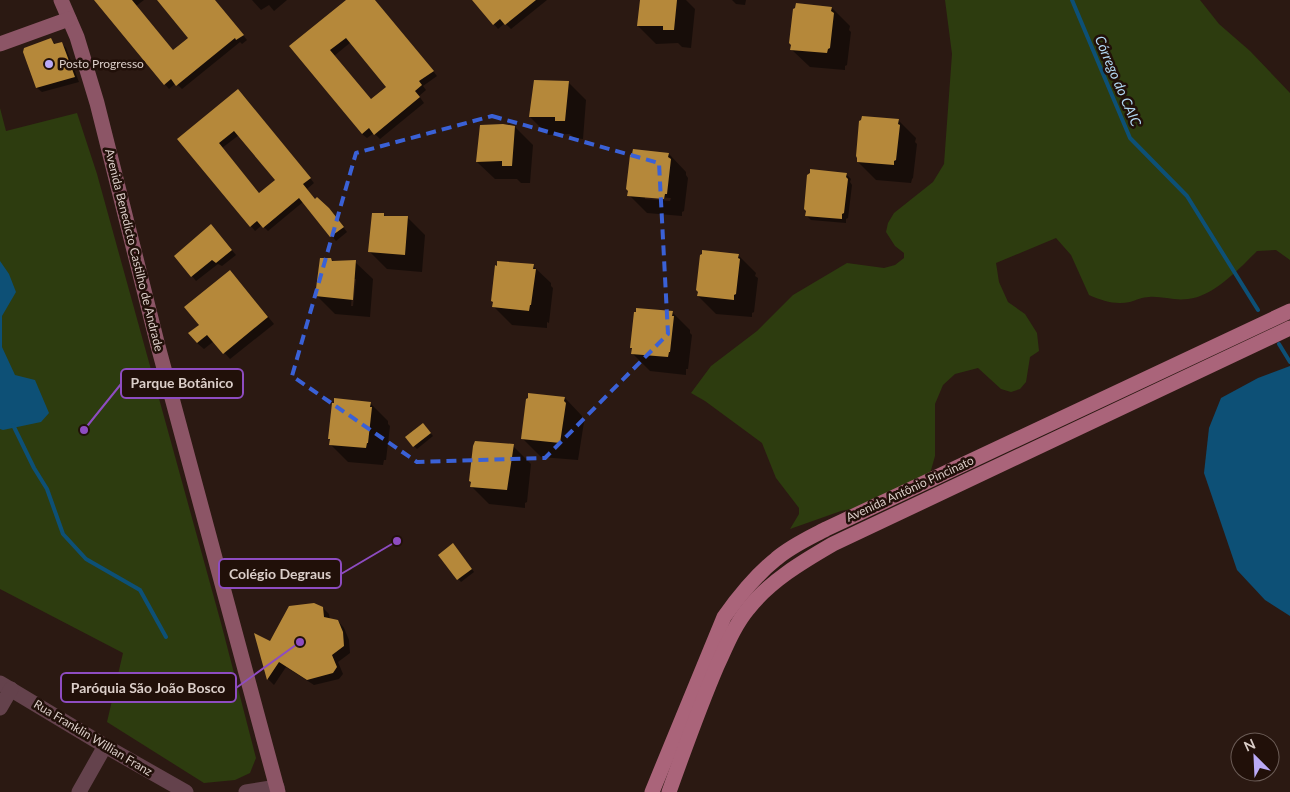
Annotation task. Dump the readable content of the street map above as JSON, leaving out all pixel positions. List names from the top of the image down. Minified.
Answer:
{"streets":{"main road":["Avenida Benedicto Castilho de Andrade","Avenida Antônio Pincinato"],"street":["Rua Franklin Willian Franz"]},"water":["Córrego do CAIC"],"places":["Posto Progresso","Parque Botânico","Colégio Degraus","Paróquia São João Bosco"],"north":"top left"}
